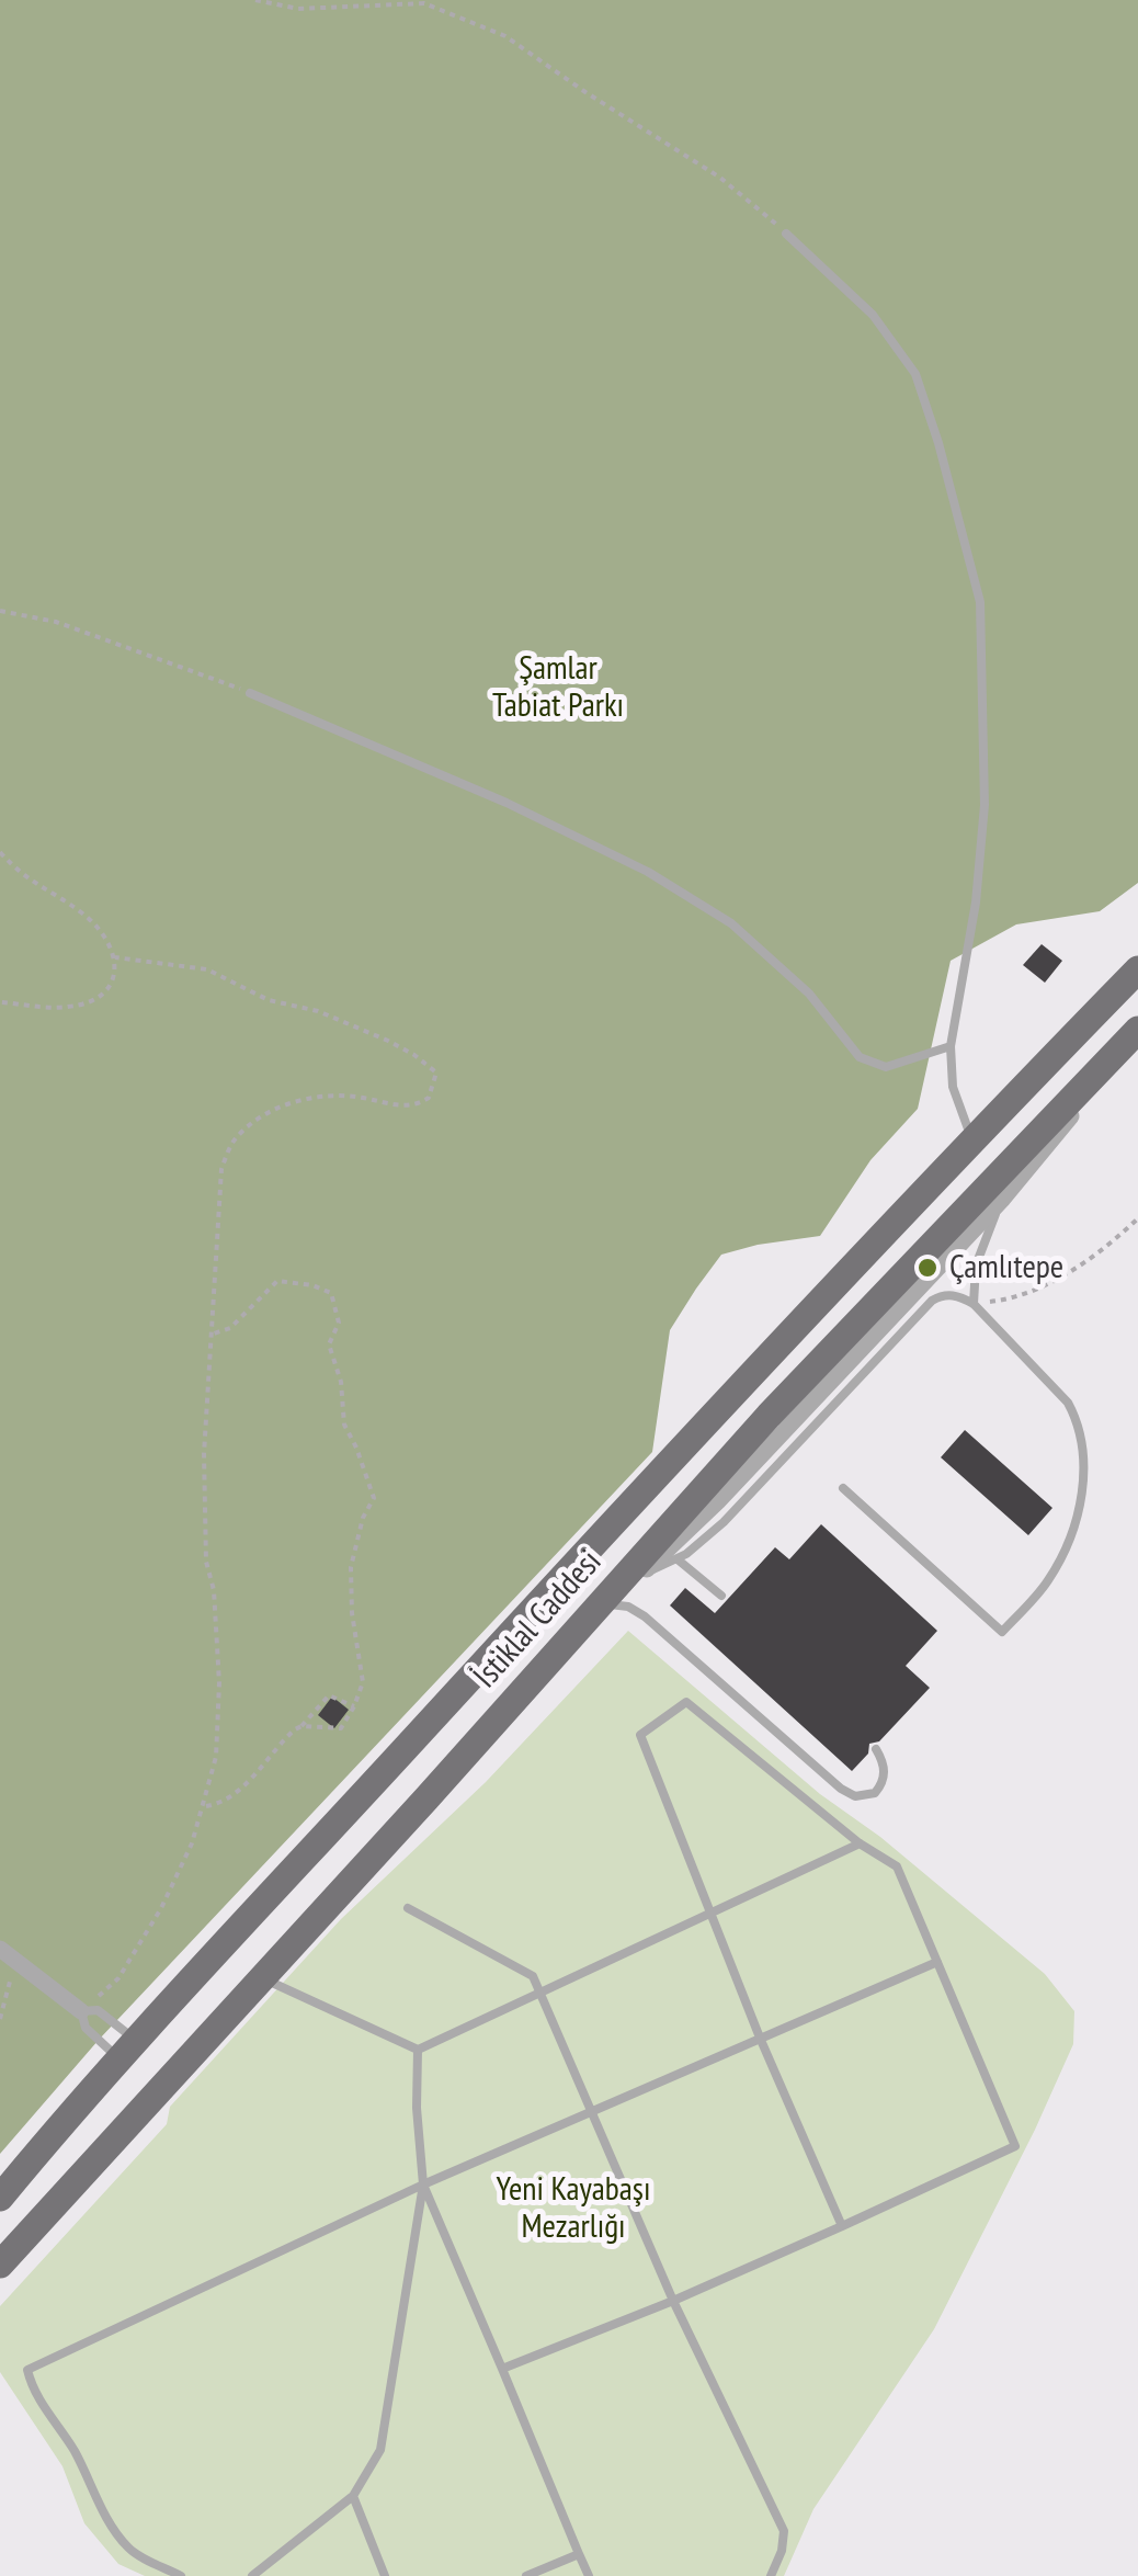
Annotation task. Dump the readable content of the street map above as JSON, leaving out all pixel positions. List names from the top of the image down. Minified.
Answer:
{"streets":{"main road":["İstiklal Caddesi"]},"parks":["Şamlar Tabiat Parkı","Yeni Kayabaşı Mezarlığı"],"places":["Çamlıtepe"]}
